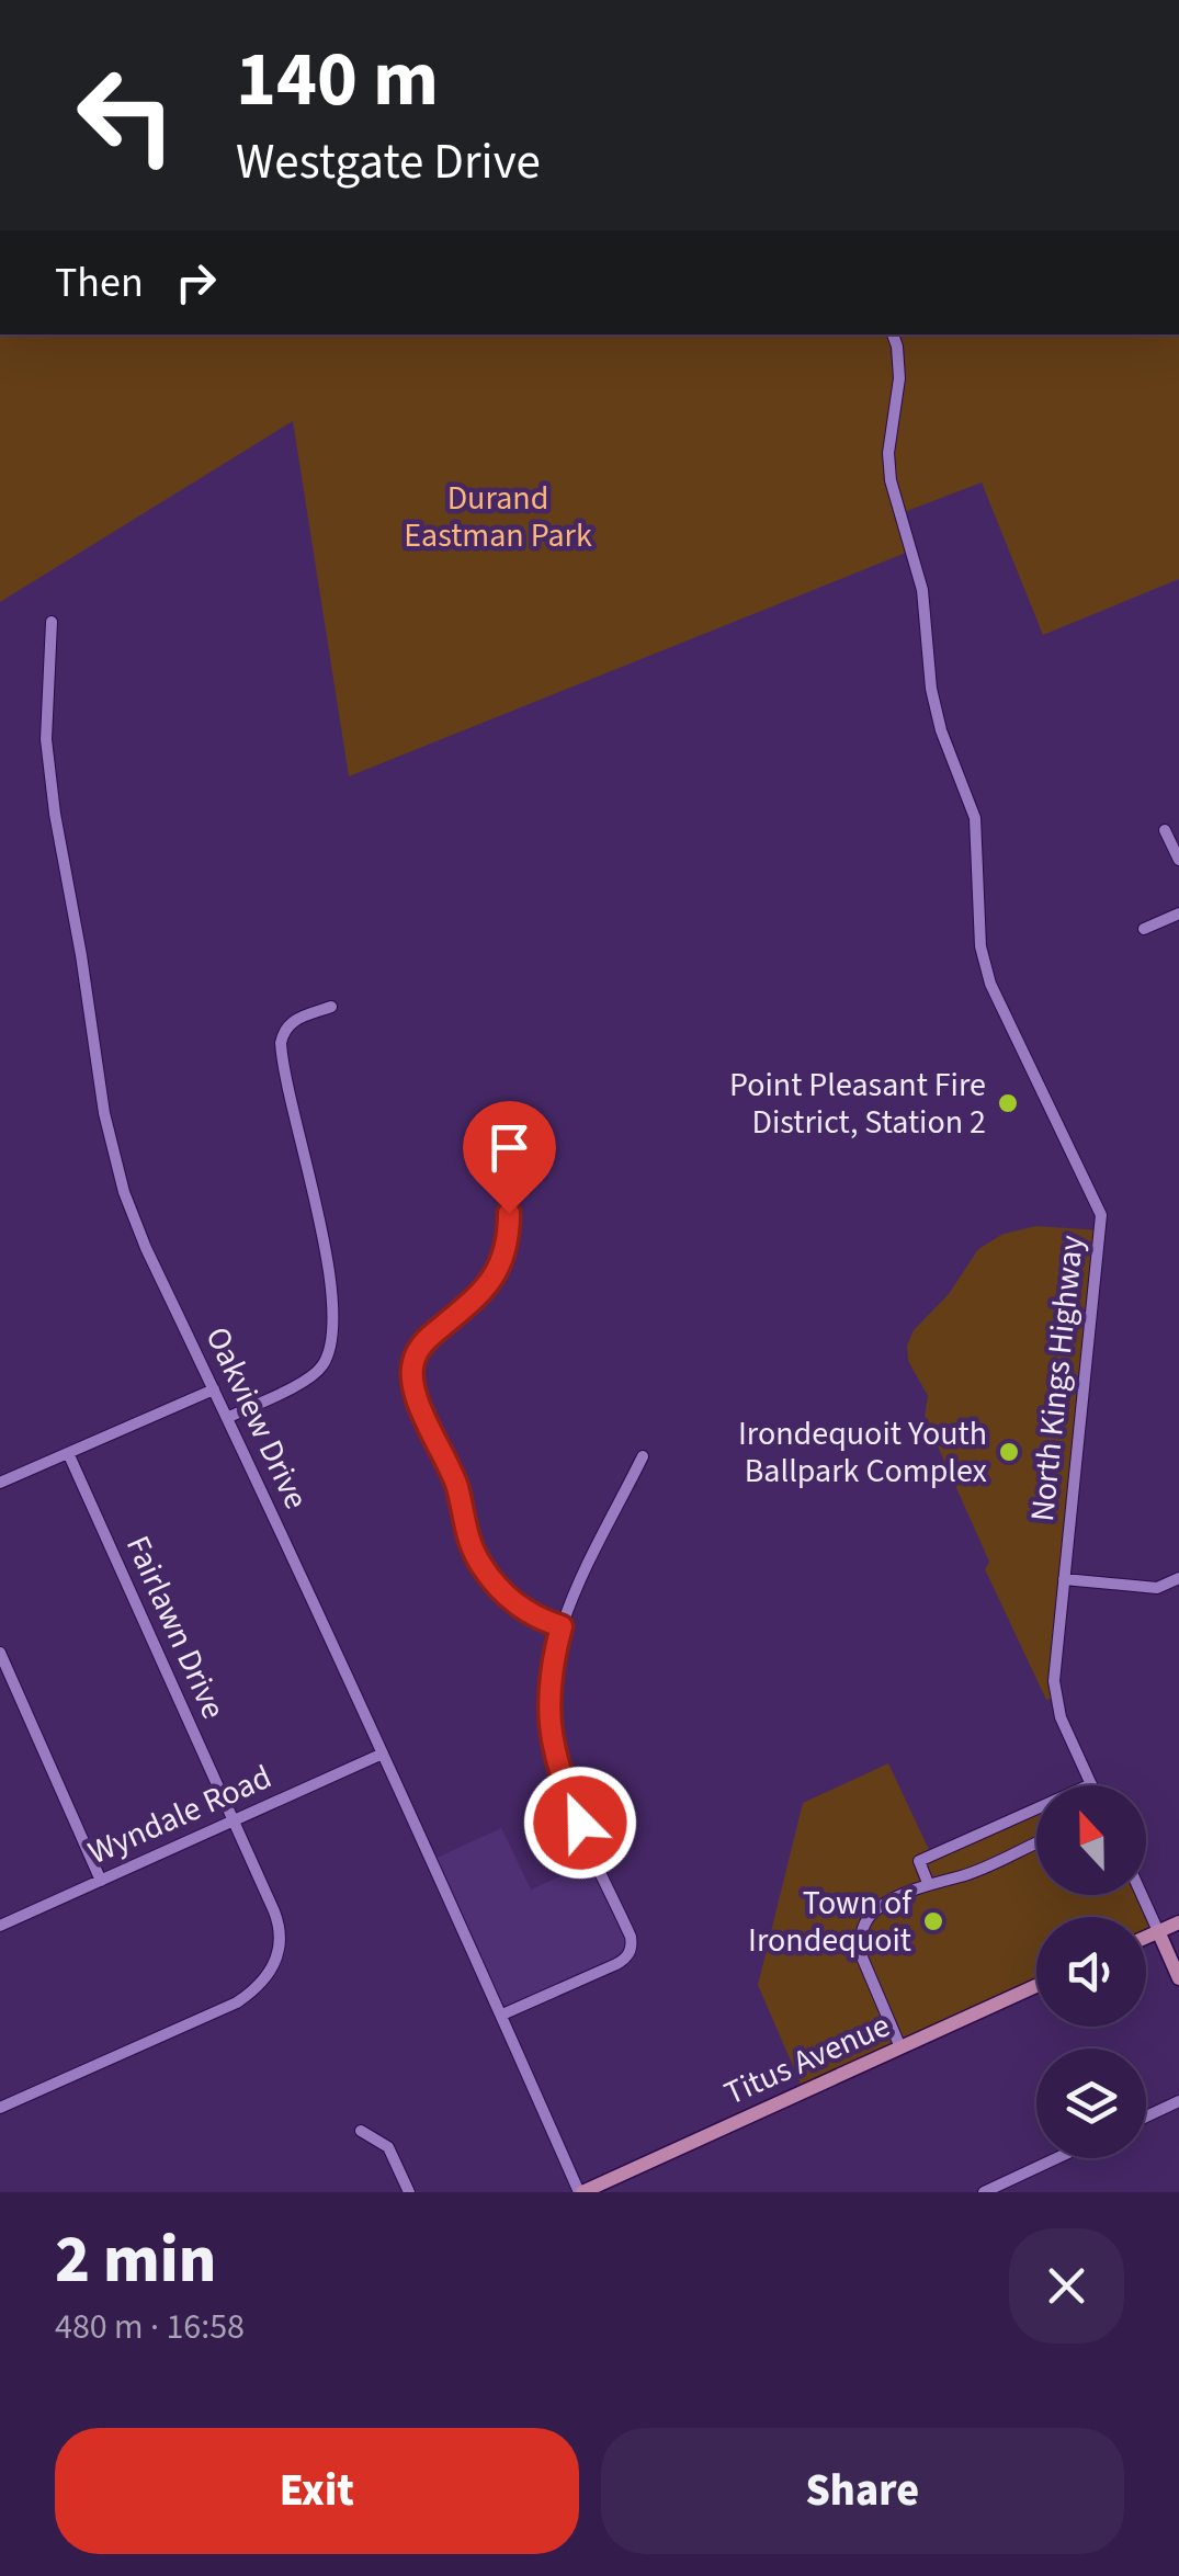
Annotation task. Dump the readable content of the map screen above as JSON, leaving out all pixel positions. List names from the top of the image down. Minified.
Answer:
{"streets":{"main road":["Titus Avenue"],"street":["North Kings Highway","Oakview Drive","Fairlawn Drive","Wyndale Road"]},"crossings":[["Oakview Drive","Wyndale Road"],["Oakview Drive","Titus Avenue"],["Fairlawn Drive","Wyndale Road"]],"parks":["Durand Eastman Park"],"places":["Point Pleasant Fire District, Station 2","Irondequoit Youth Ballpark Complex","Town of Irondequoit"],"north":"top","page":{"turn":["140 m","Westgate Drive"],"then":"Then","heading":["2 min","480 m · 16:58"],"buttons":["Exit","Share"]}}
